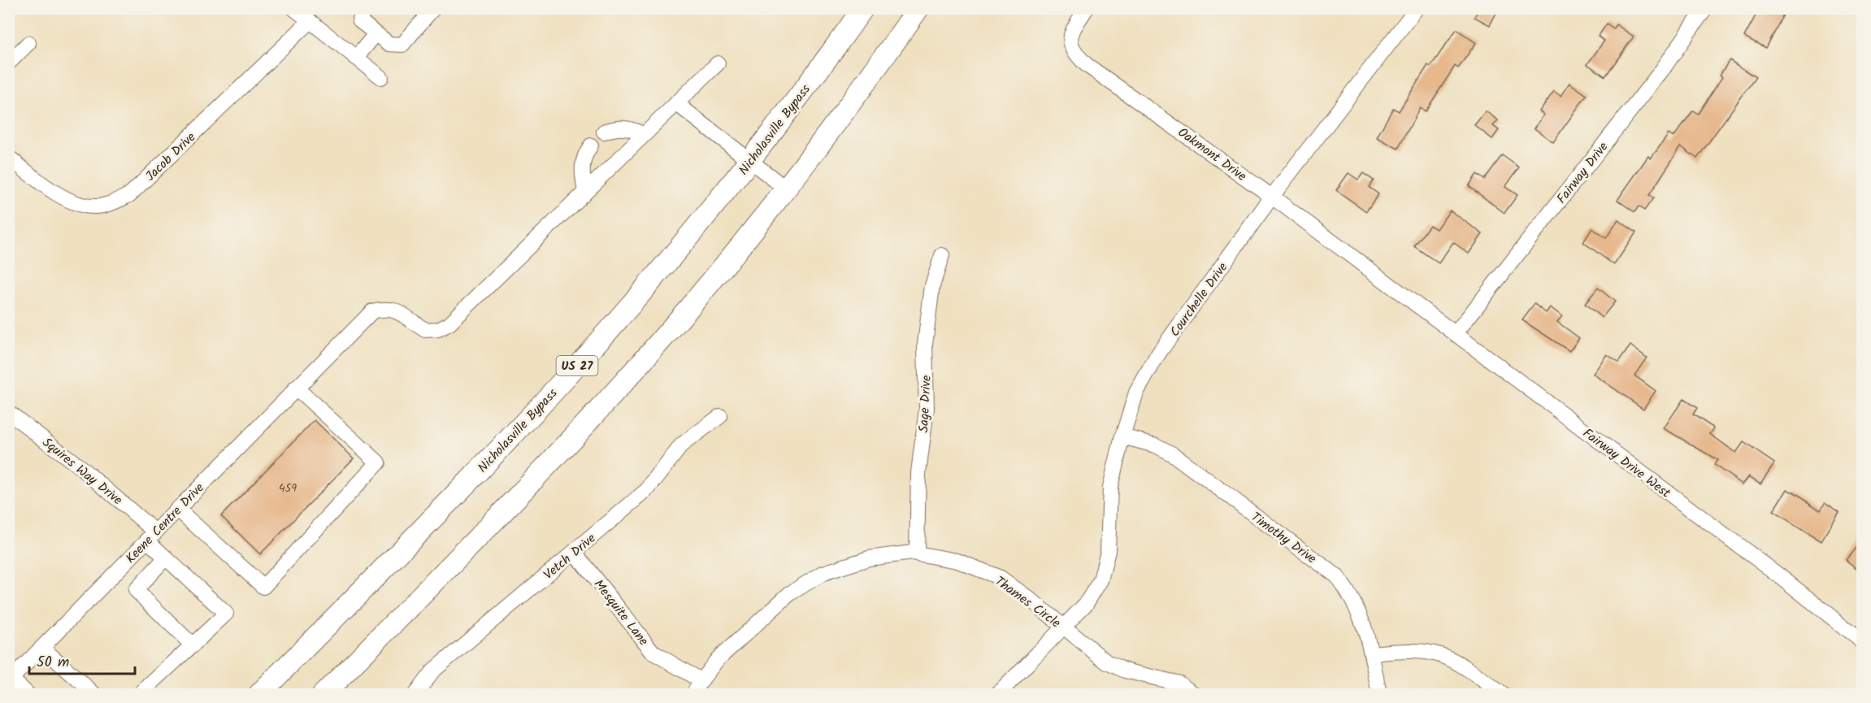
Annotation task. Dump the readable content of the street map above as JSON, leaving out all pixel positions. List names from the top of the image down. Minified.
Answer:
{"streets":{"highway":["Nicholasville Bypass","US 27"],"street":["Oakmont Drive","Jacob Drive","Fairway Drive","Courchelle Drive","Sage Drive","Fairway Drive West","Squires Way Drive","Keene Centre Drive","Timothy Drive","Vetch Drive","Thames Circle","Mesquite Lane"]},"crossings":[["Oakmont Drive","Courchelle Drive"],["Oakmont Drive","Fairway Drive West"],["Fairway Drive","Fairway Drive West"],["Courchelle Drive","Timothy Drive"],["Courchelle Drive","Thames Circle"],["Sage Drive","Thames Circle"],["Squires Way Drive","Keene Centre Drive"],["Vetch Drive","Mesquite Lane"],["Thames Circle","Mesquite Lane"]],"house_numbers":["459"],"scale_bar":"50 m"}
